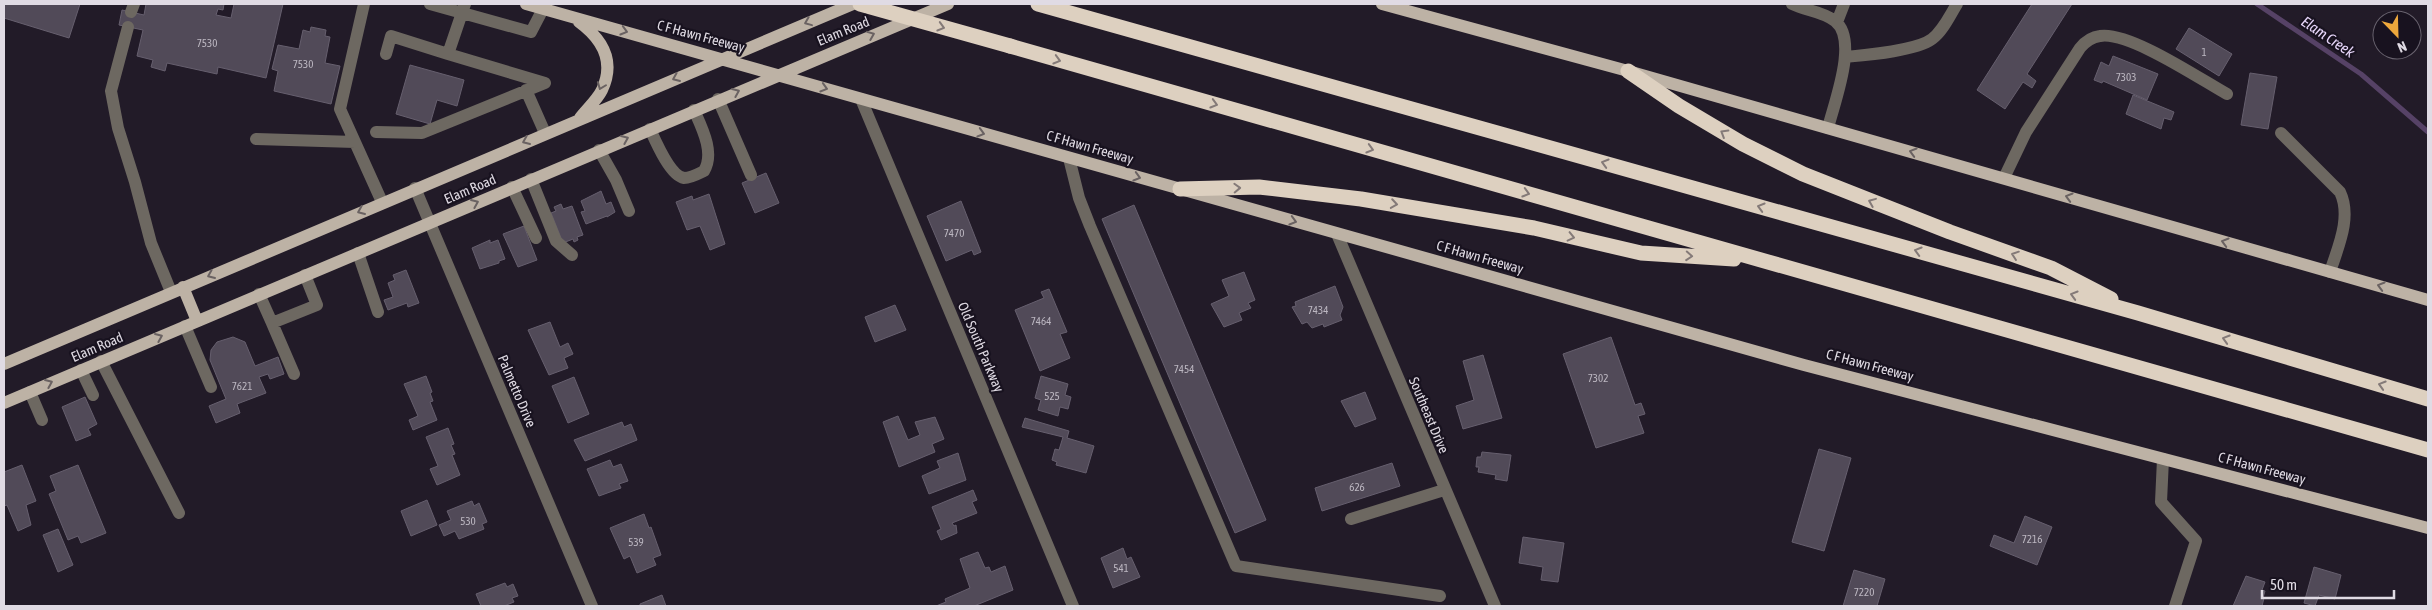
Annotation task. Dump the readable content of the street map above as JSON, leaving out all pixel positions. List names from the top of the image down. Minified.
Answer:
{"streets":{"main road":["Elam Road","C F Hawn Freeway"],"street":["Old South Parkway","Palmetto Drive","Southeast Drive"]},"crossings":[["Elam Road","C F Hawn Freeway"],["Elam Road","Palmetto Drive"],["C F Hawn Freeway","Old South Parkway"],["C F Hawn Freeway","Southeast Drive"]],"one_way":["C F Hawn Freeway"],"water":["Elam Creek"],"house_numbers":["7530","1","7530","7303","7470","7434","7464","7454","7302","7621","525","626","530","7216","539","541","7220"],"scale_bar":"50 m","north":"bottom right"}
